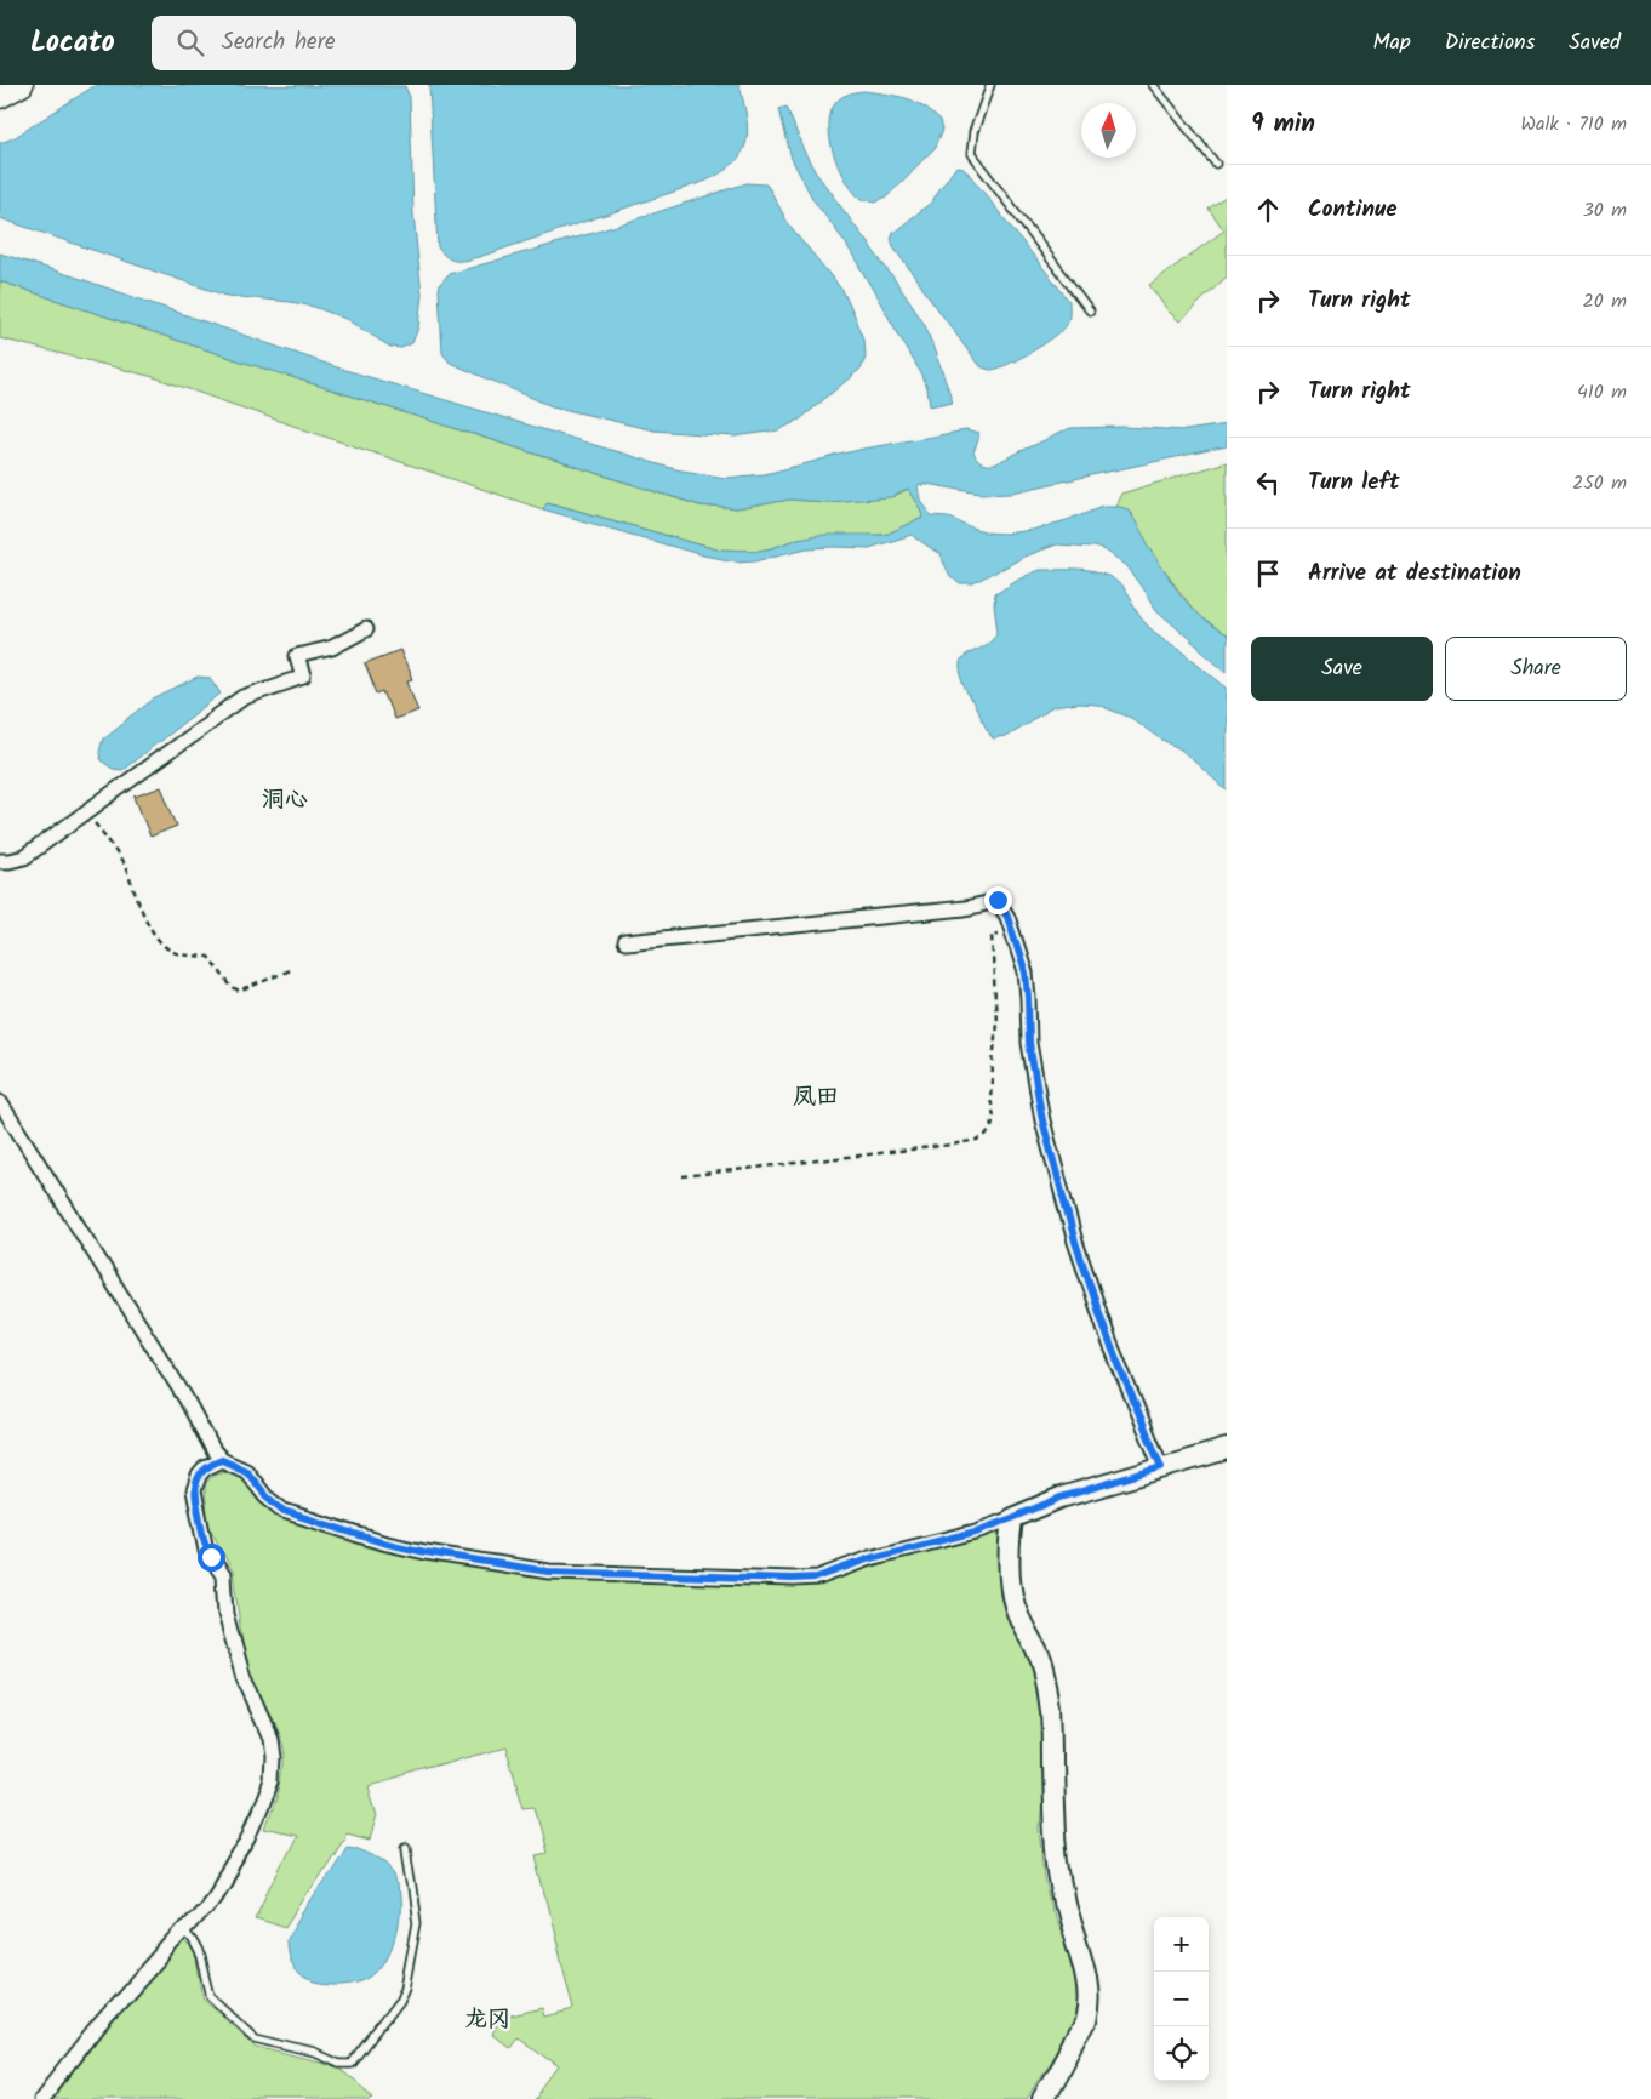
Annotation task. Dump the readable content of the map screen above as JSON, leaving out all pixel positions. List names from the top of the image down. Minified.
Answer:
{"districts":["洞心","凤田","龙冈"],"north":"top","page":{"header":"Locato","search":"Search here","nav":["Map","Directions","Saved"],"heading":["9 min","Walk · 710 m"],"list":[["Continue","30 m"],["Turn right","20 m"],["Turn right","410 m"],["Turn left","250 m"],"Arrive at destination"],"buttons":["Save","Share"],"map_buttons":["+","−"]}}
